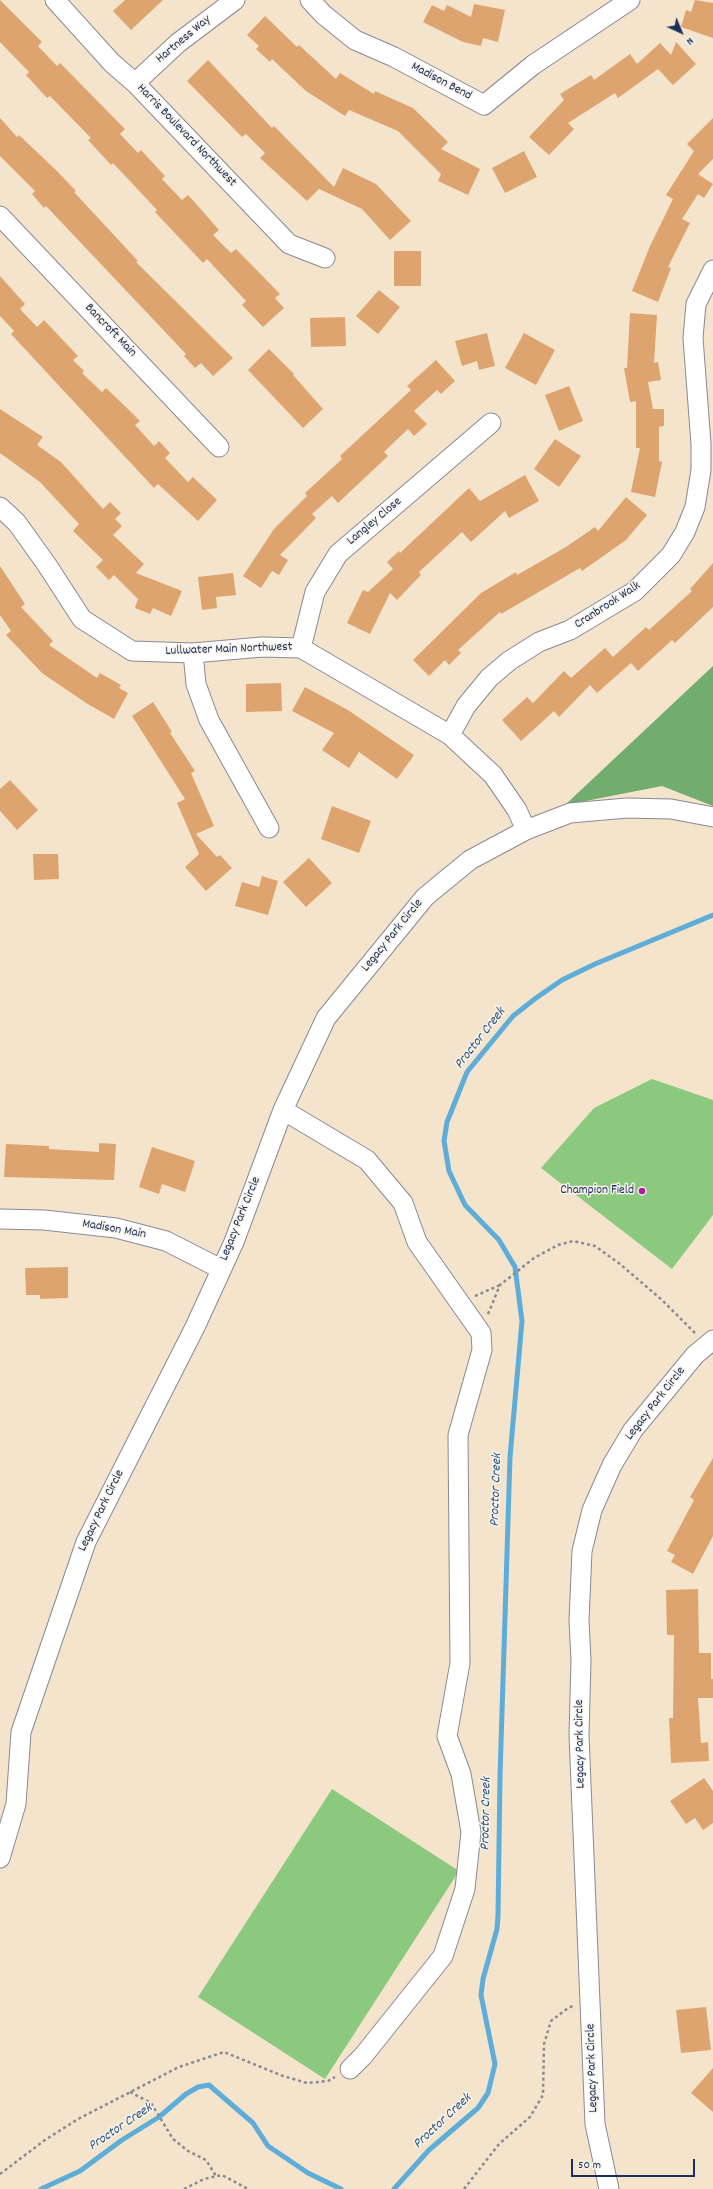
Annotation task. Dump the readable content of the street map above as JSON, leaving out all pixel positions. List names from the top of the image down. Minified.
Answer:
{"streets":{"street":["Hartness Way","Madison Bend","Harris Boulevard Northwest","Bancroft Main","Langley Close","Cranbrook Walk","Lullwater Main Northwest","Legacy Park Circle","Madison Main"]},"crossings":[["Hartness Way","Harris Boulevard Northwest"],["Langley Close","Lullwater Main Northwest"],["Cranbrook Walk","Lullwater Main Northwest"],["Lullwater Main Northwest","Legacy Park Circle"],["Legacy Park Circle","Madison Main"]],"water":["Proctor Creek"],"places":["Champion Field"],"scale_bar":"50 m","north":"bottom right"}
